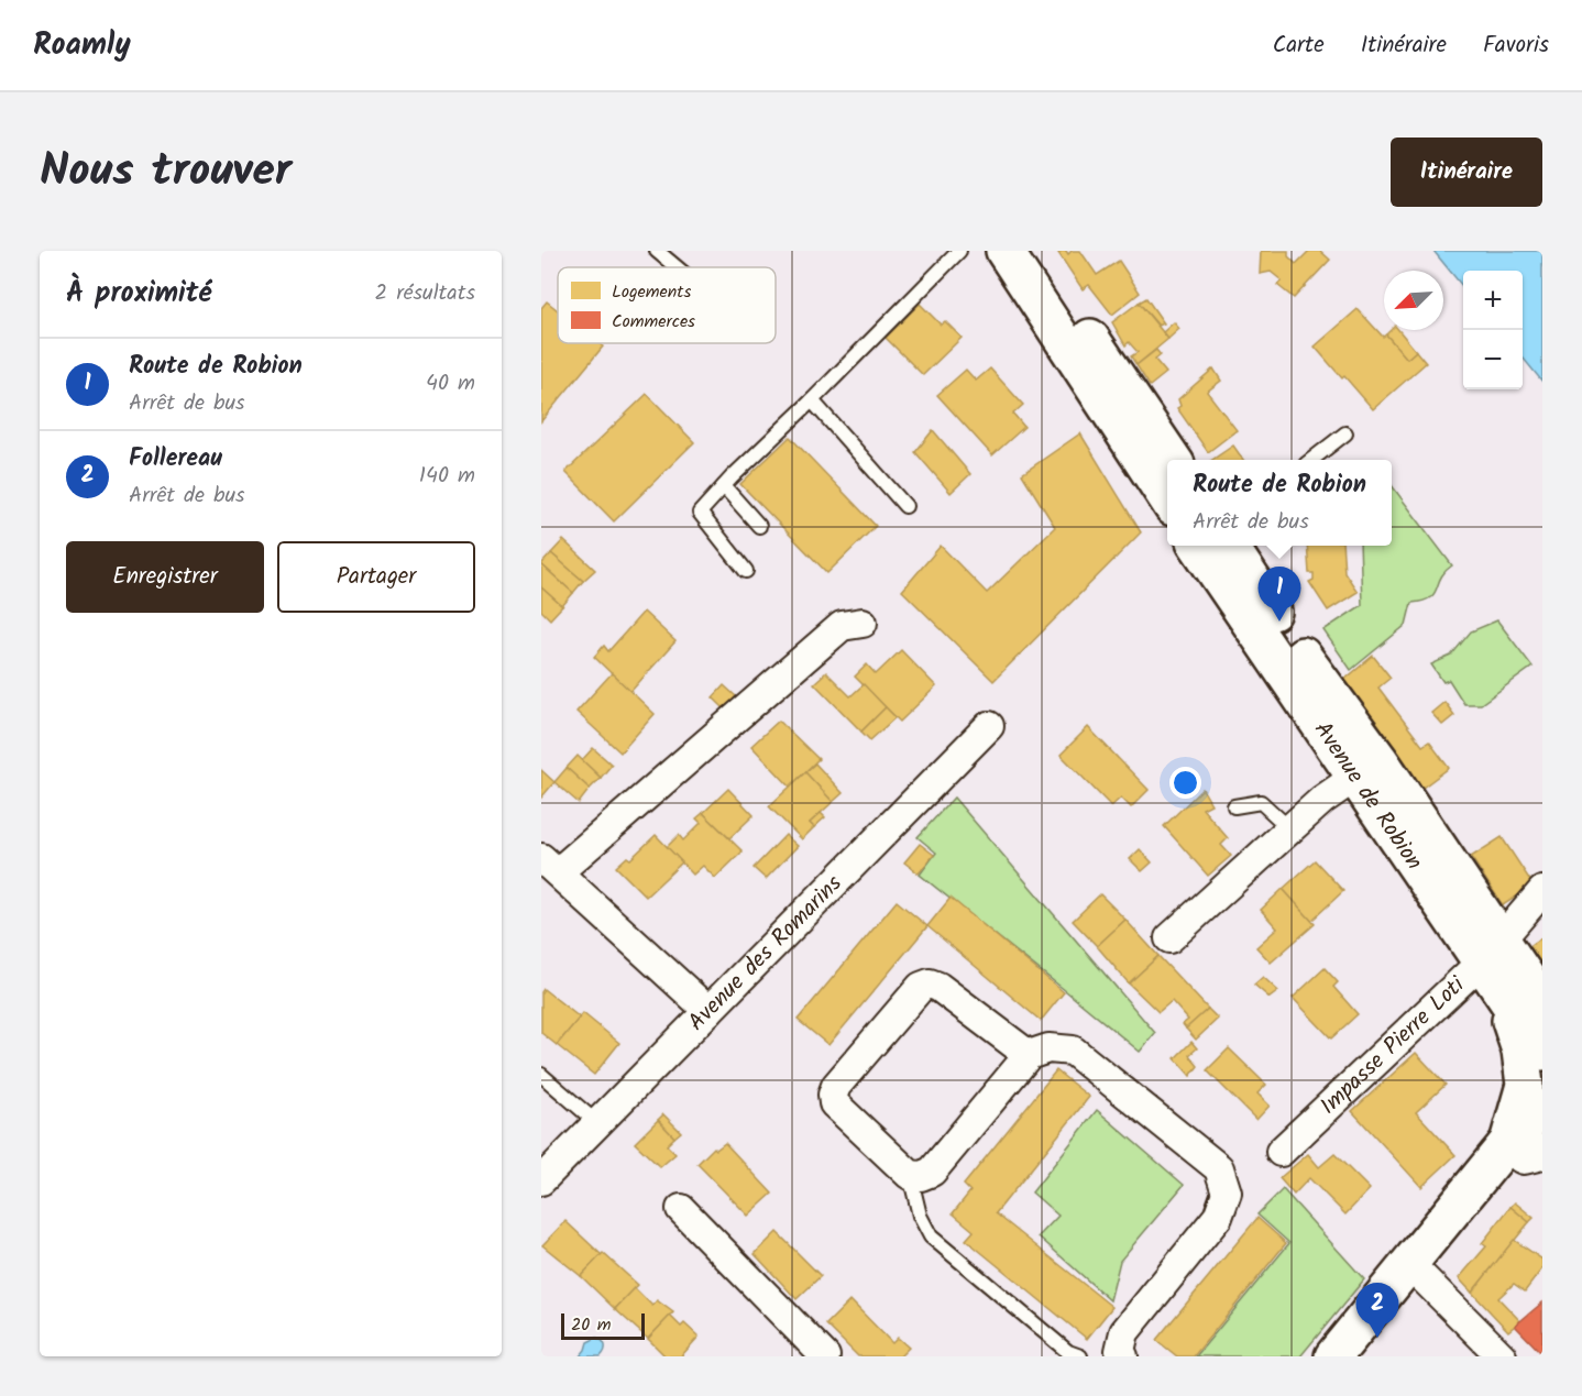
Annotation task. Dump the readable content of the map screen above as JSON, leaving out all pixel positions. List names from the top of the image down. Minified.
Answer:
{"streets":{"main road":["Avenue de Robion"],"street":["Avenue des Romarins","Impasse Pierre Loti"]},"crossings":[["Avenue de Robion","Impasse Pierre Loti"]],"legend":["Logements","Commerces"],"scale_bar":"20 m","north":"bottom left","page":{"header":"Roamly","nav":["Carte","Itinéraire","Favoris"],"title":"Nous trouver","buttons":["Itinéraire",["Enregistrer","Partager"]],"heading":["À proximité","2 résultats"],"map_buttons":["+","−"],"list":[{"mark":"1","name":"Route de Robion","note":"Arrêt de bus","value":"40 m"},{"mark":"2","name":"Follereau","note":"Arrêt de bus","value":"140 m"}],"popup":["Route de Robion","Arrêt de bus"],"pins":["1","2"],"scale":"20 m"}}
